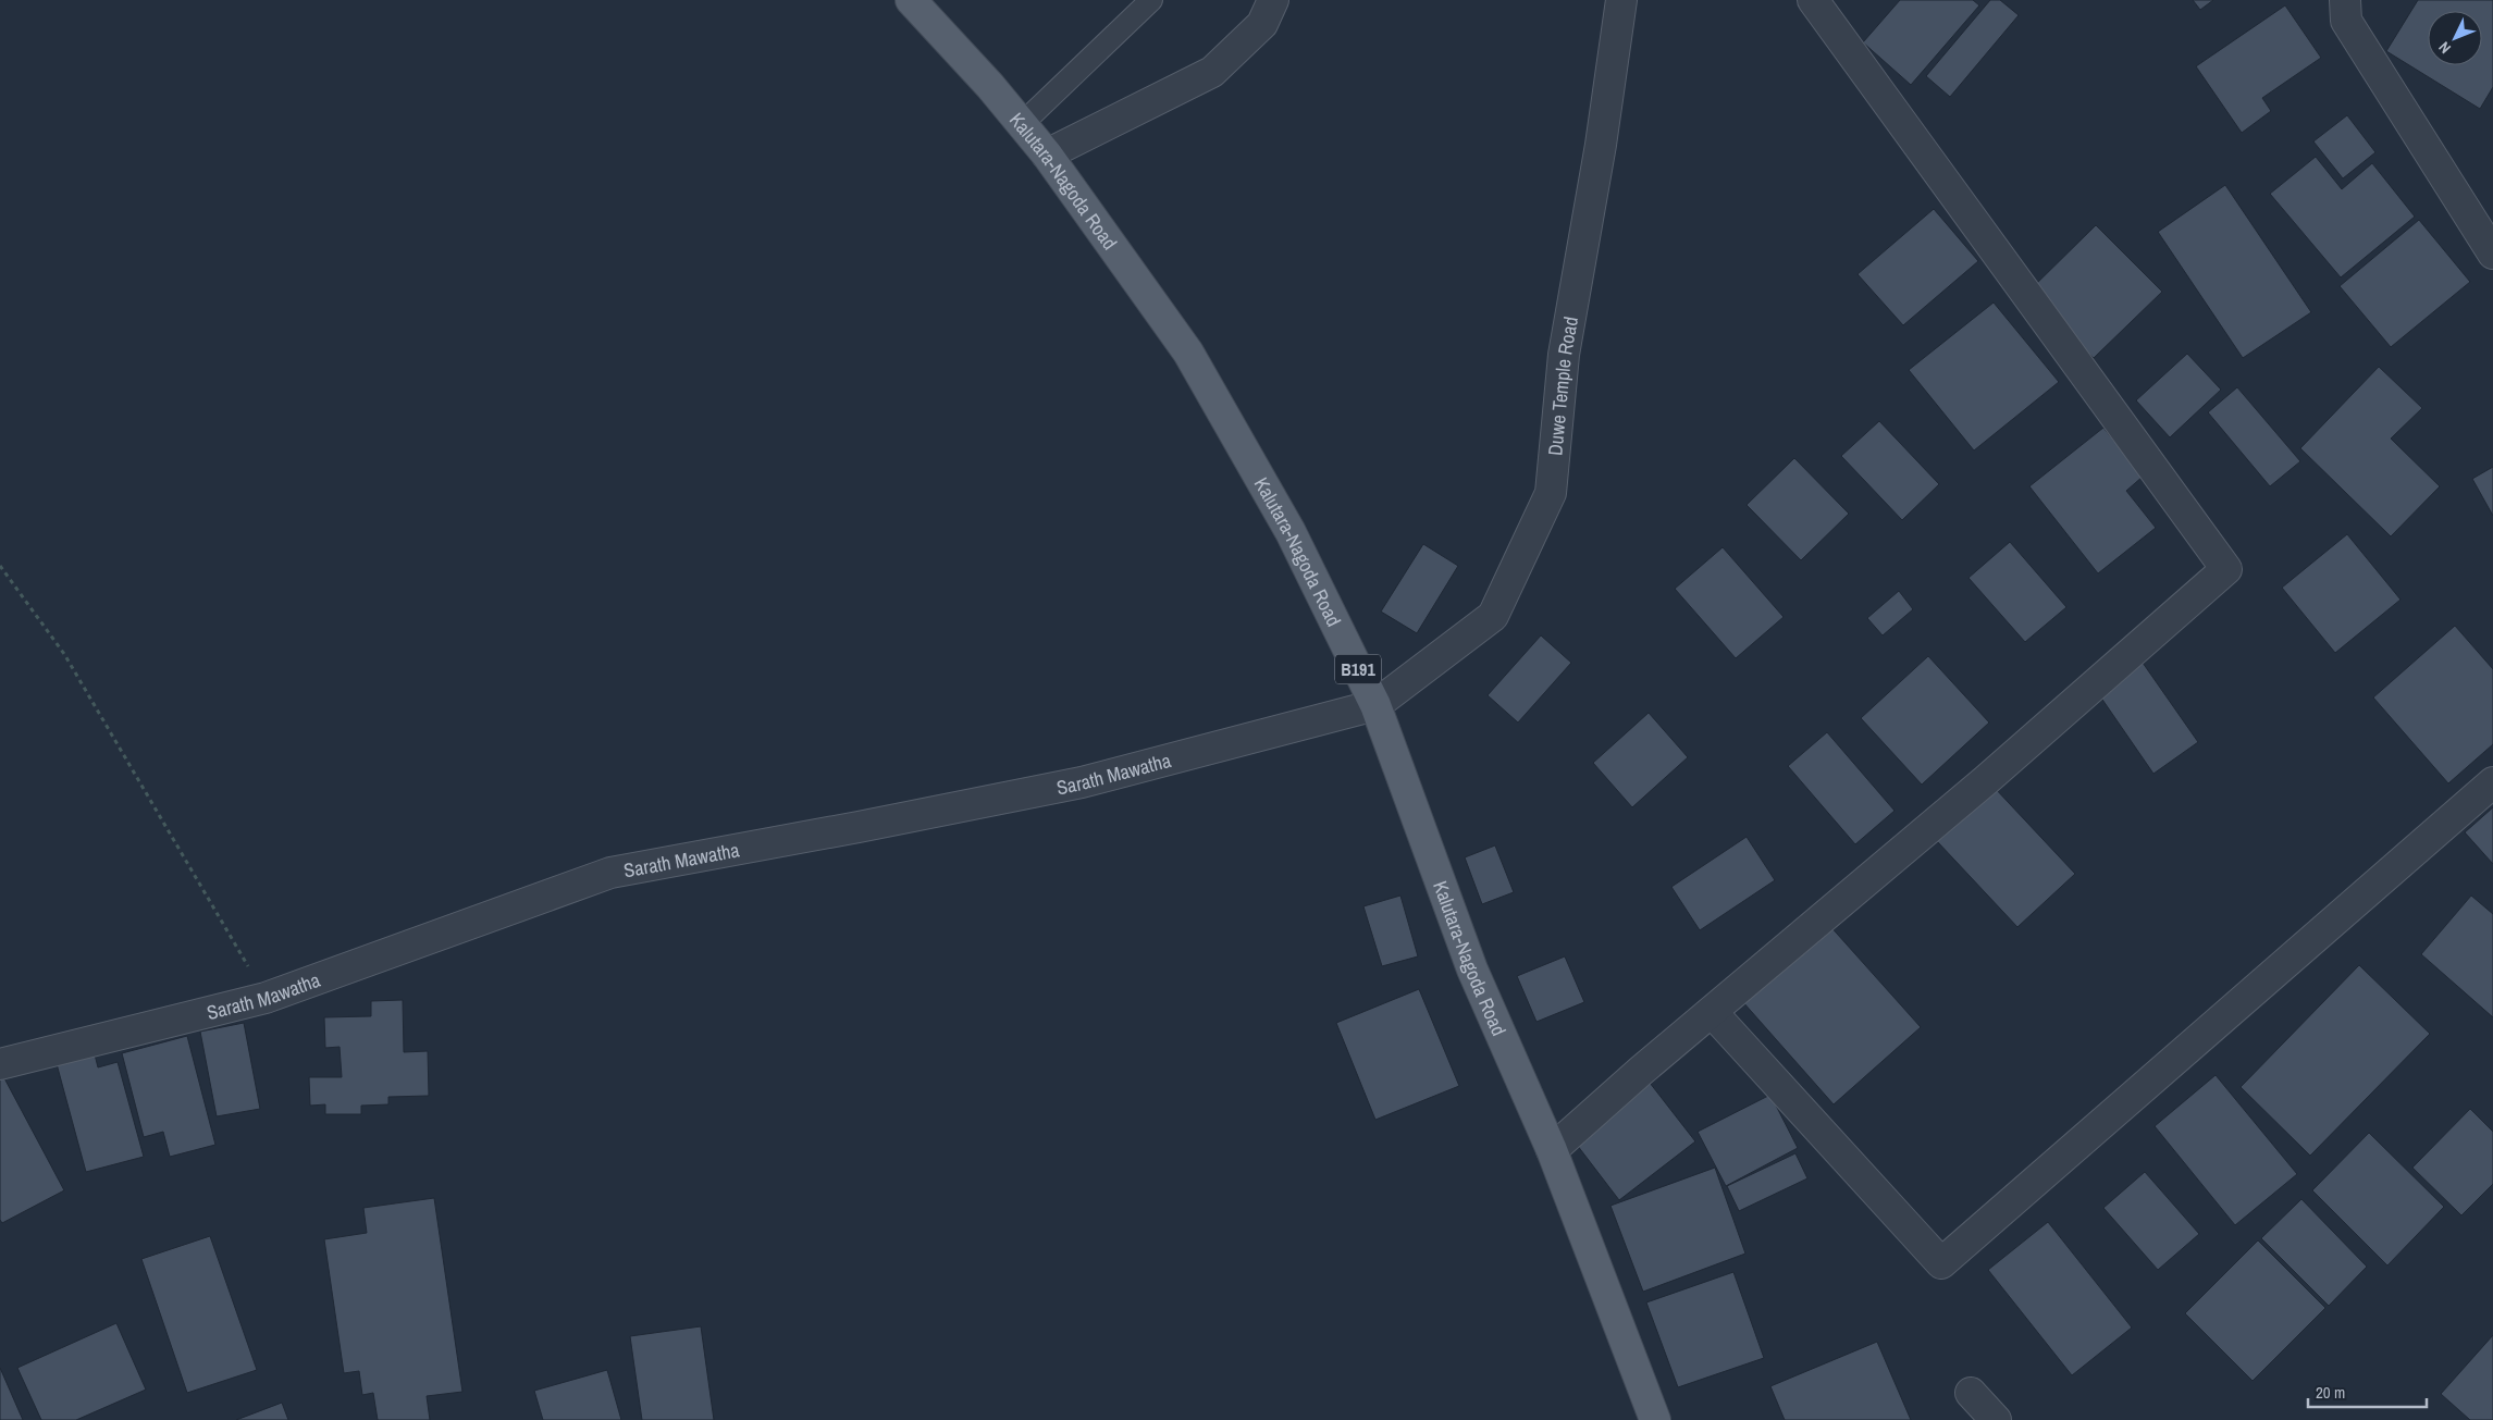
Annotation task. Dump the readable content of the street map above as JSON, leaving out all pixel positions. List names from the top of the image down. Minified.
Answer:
{"streets":{"main road":["Kalutara-Nagoda Road","B191"],"street":["Duwe Temple Road","Sarath Mawatha"]},"crossings":[["Kalutara-Nagoda Road","Duwe Temple Road"],["Kalutara-Nagoda Road","Sarath Mawatha"],["Duwe Temple Road","Sarath Mawatha"]],"scale_bar":"20 m","north":"bottom left"}
